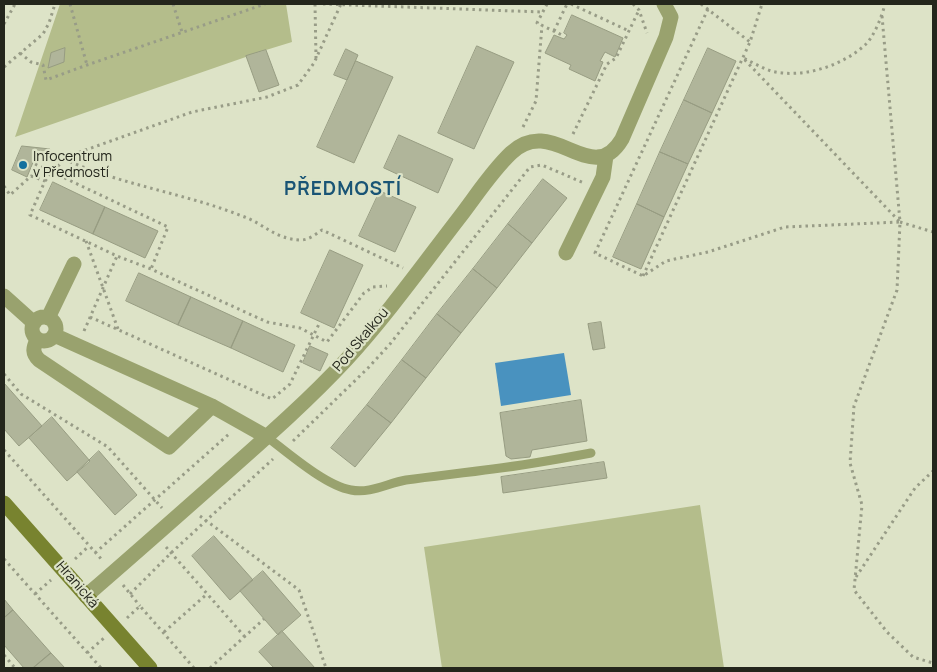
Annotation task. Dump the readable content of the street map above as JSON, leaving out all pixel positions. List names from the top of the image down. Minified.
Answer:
{"streets":{"main road":["Hranická"],"street":["Pod Skalkou"]},"crossings":[["Pod Skalkou","Hranická"]],"districts":["PŘEDMOSTÍ"],"places":["Infocentrum v Předmostí"]}
